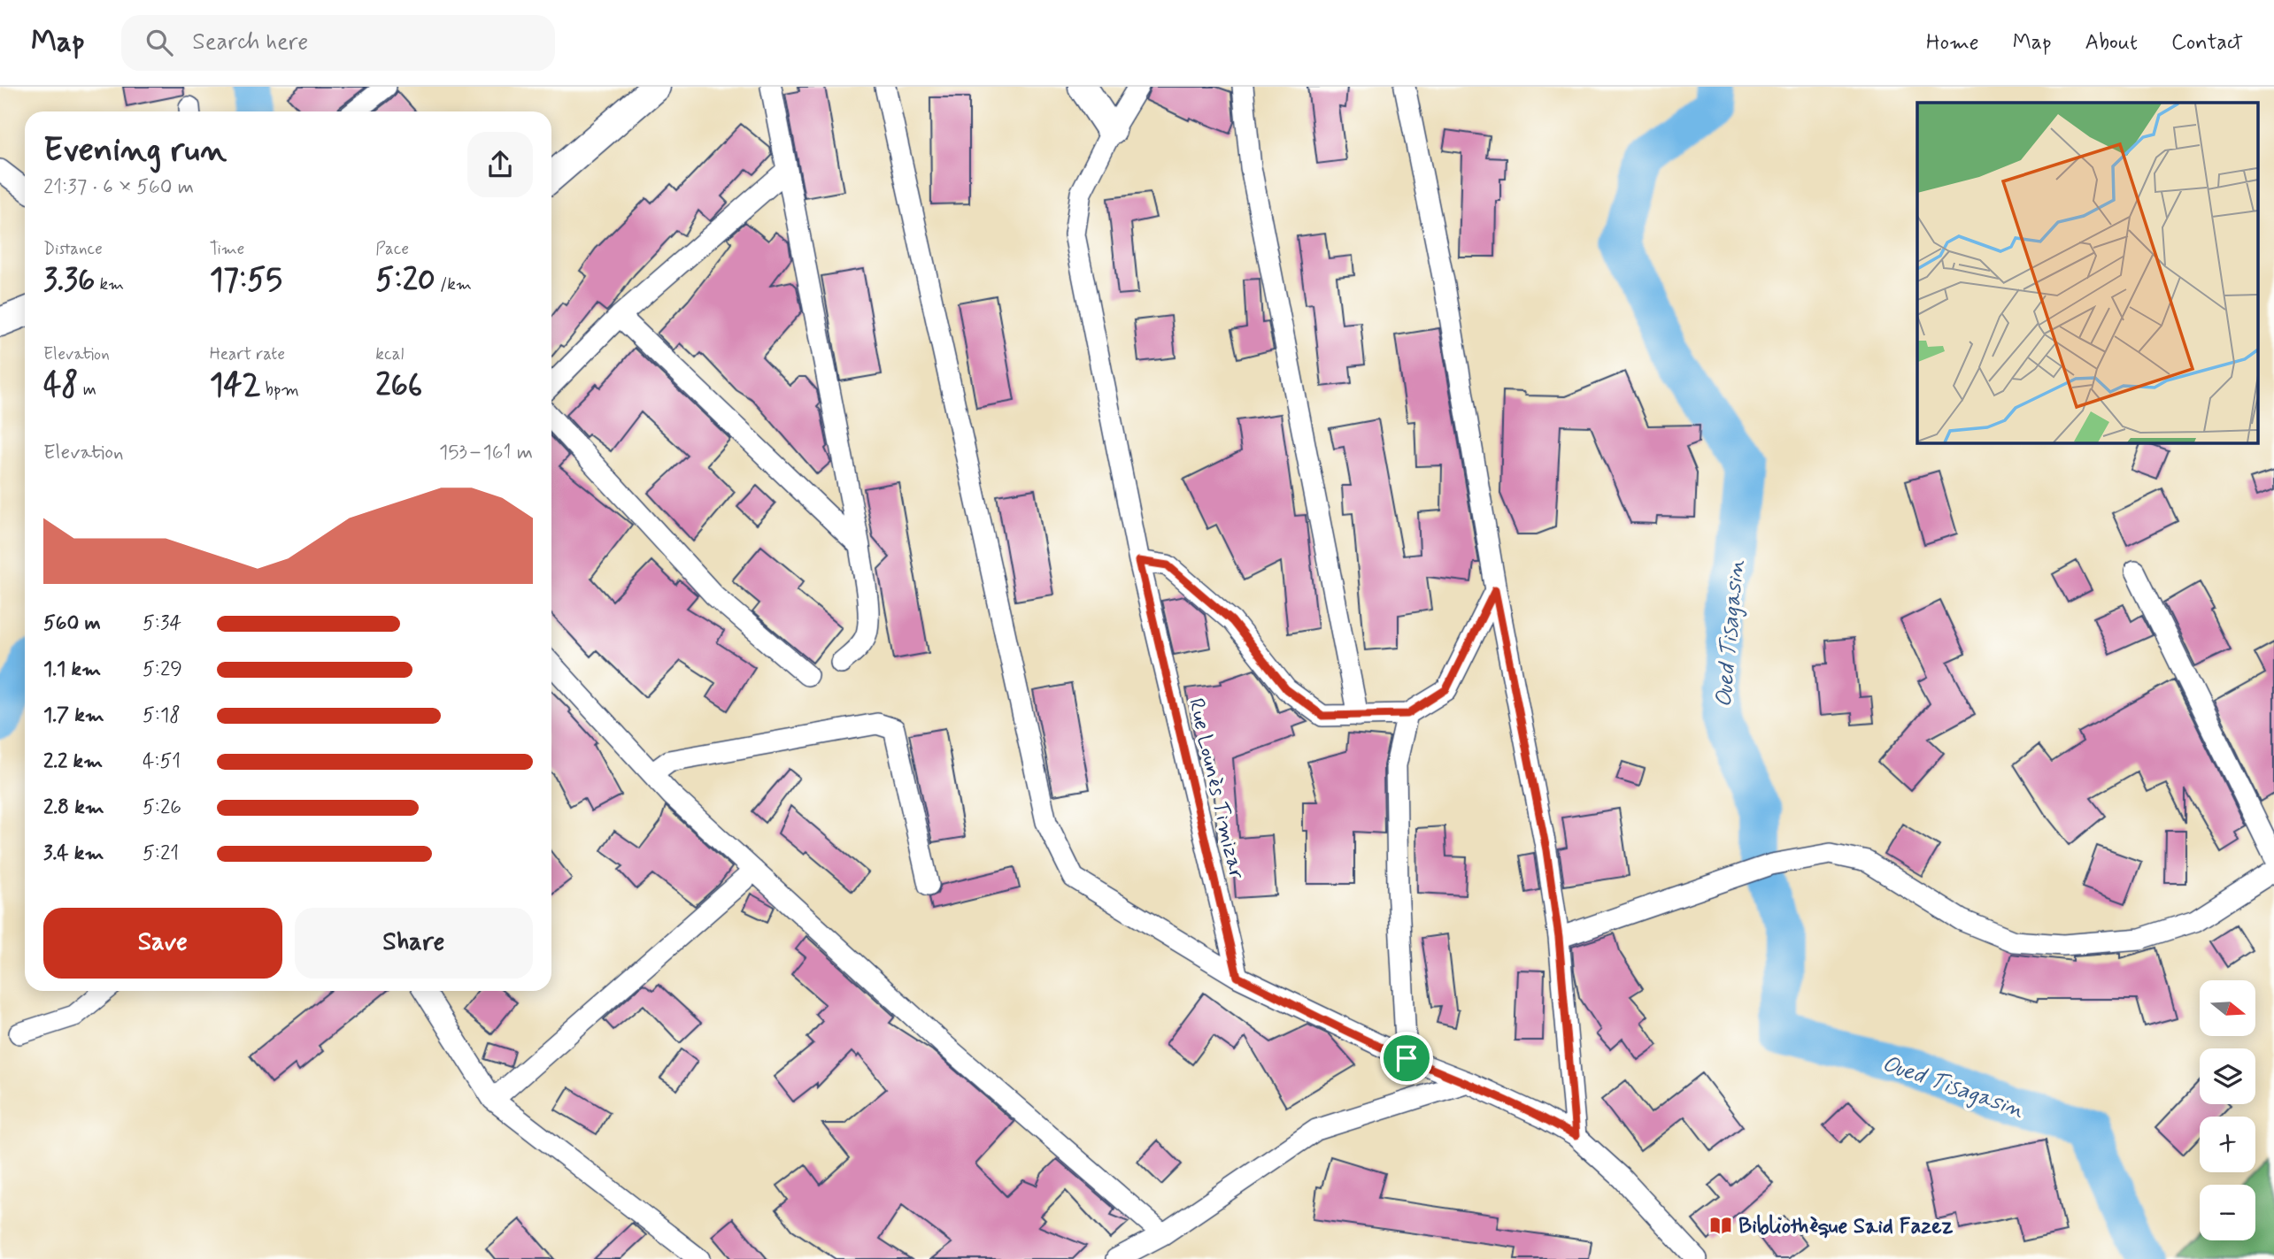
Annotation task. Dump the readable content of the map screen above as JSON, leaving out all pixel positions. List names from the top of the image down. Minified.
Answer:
{"streets":{"street":["Rue Lounès Timizar"]},"water":["Oued Tisagasin"],"places":{"library":["Bibliothèque Said Fazez"]},"north":"right","page":{"header":"Map","search":"Search here","nav":["Home","Map","About","Contact"],"heading":["Evening run","21:37 · 6 × 560 m"],"stats":[["Distance","3.36 km"],["Time","17:55"],["Pace","5:20 /km"],["Elevation","48 m"],["Heart rate","142 bpm"],["kcal","266"]],"chart":["Elevation","153–161 m"],"list":[{"name":"560 m","note":"5:34"},{"name":"1.1 km","note":"5:29"},{"name":"1.7 km","note":"5:18"},{"name":"2.2 km","note":"4:51"},{"name":"2.8 km","note":"5:26"},{"name":"3.4 km","note":"5:21"}],"buttons":["Save","Share"],"map_buttons":["+","−"]}}
